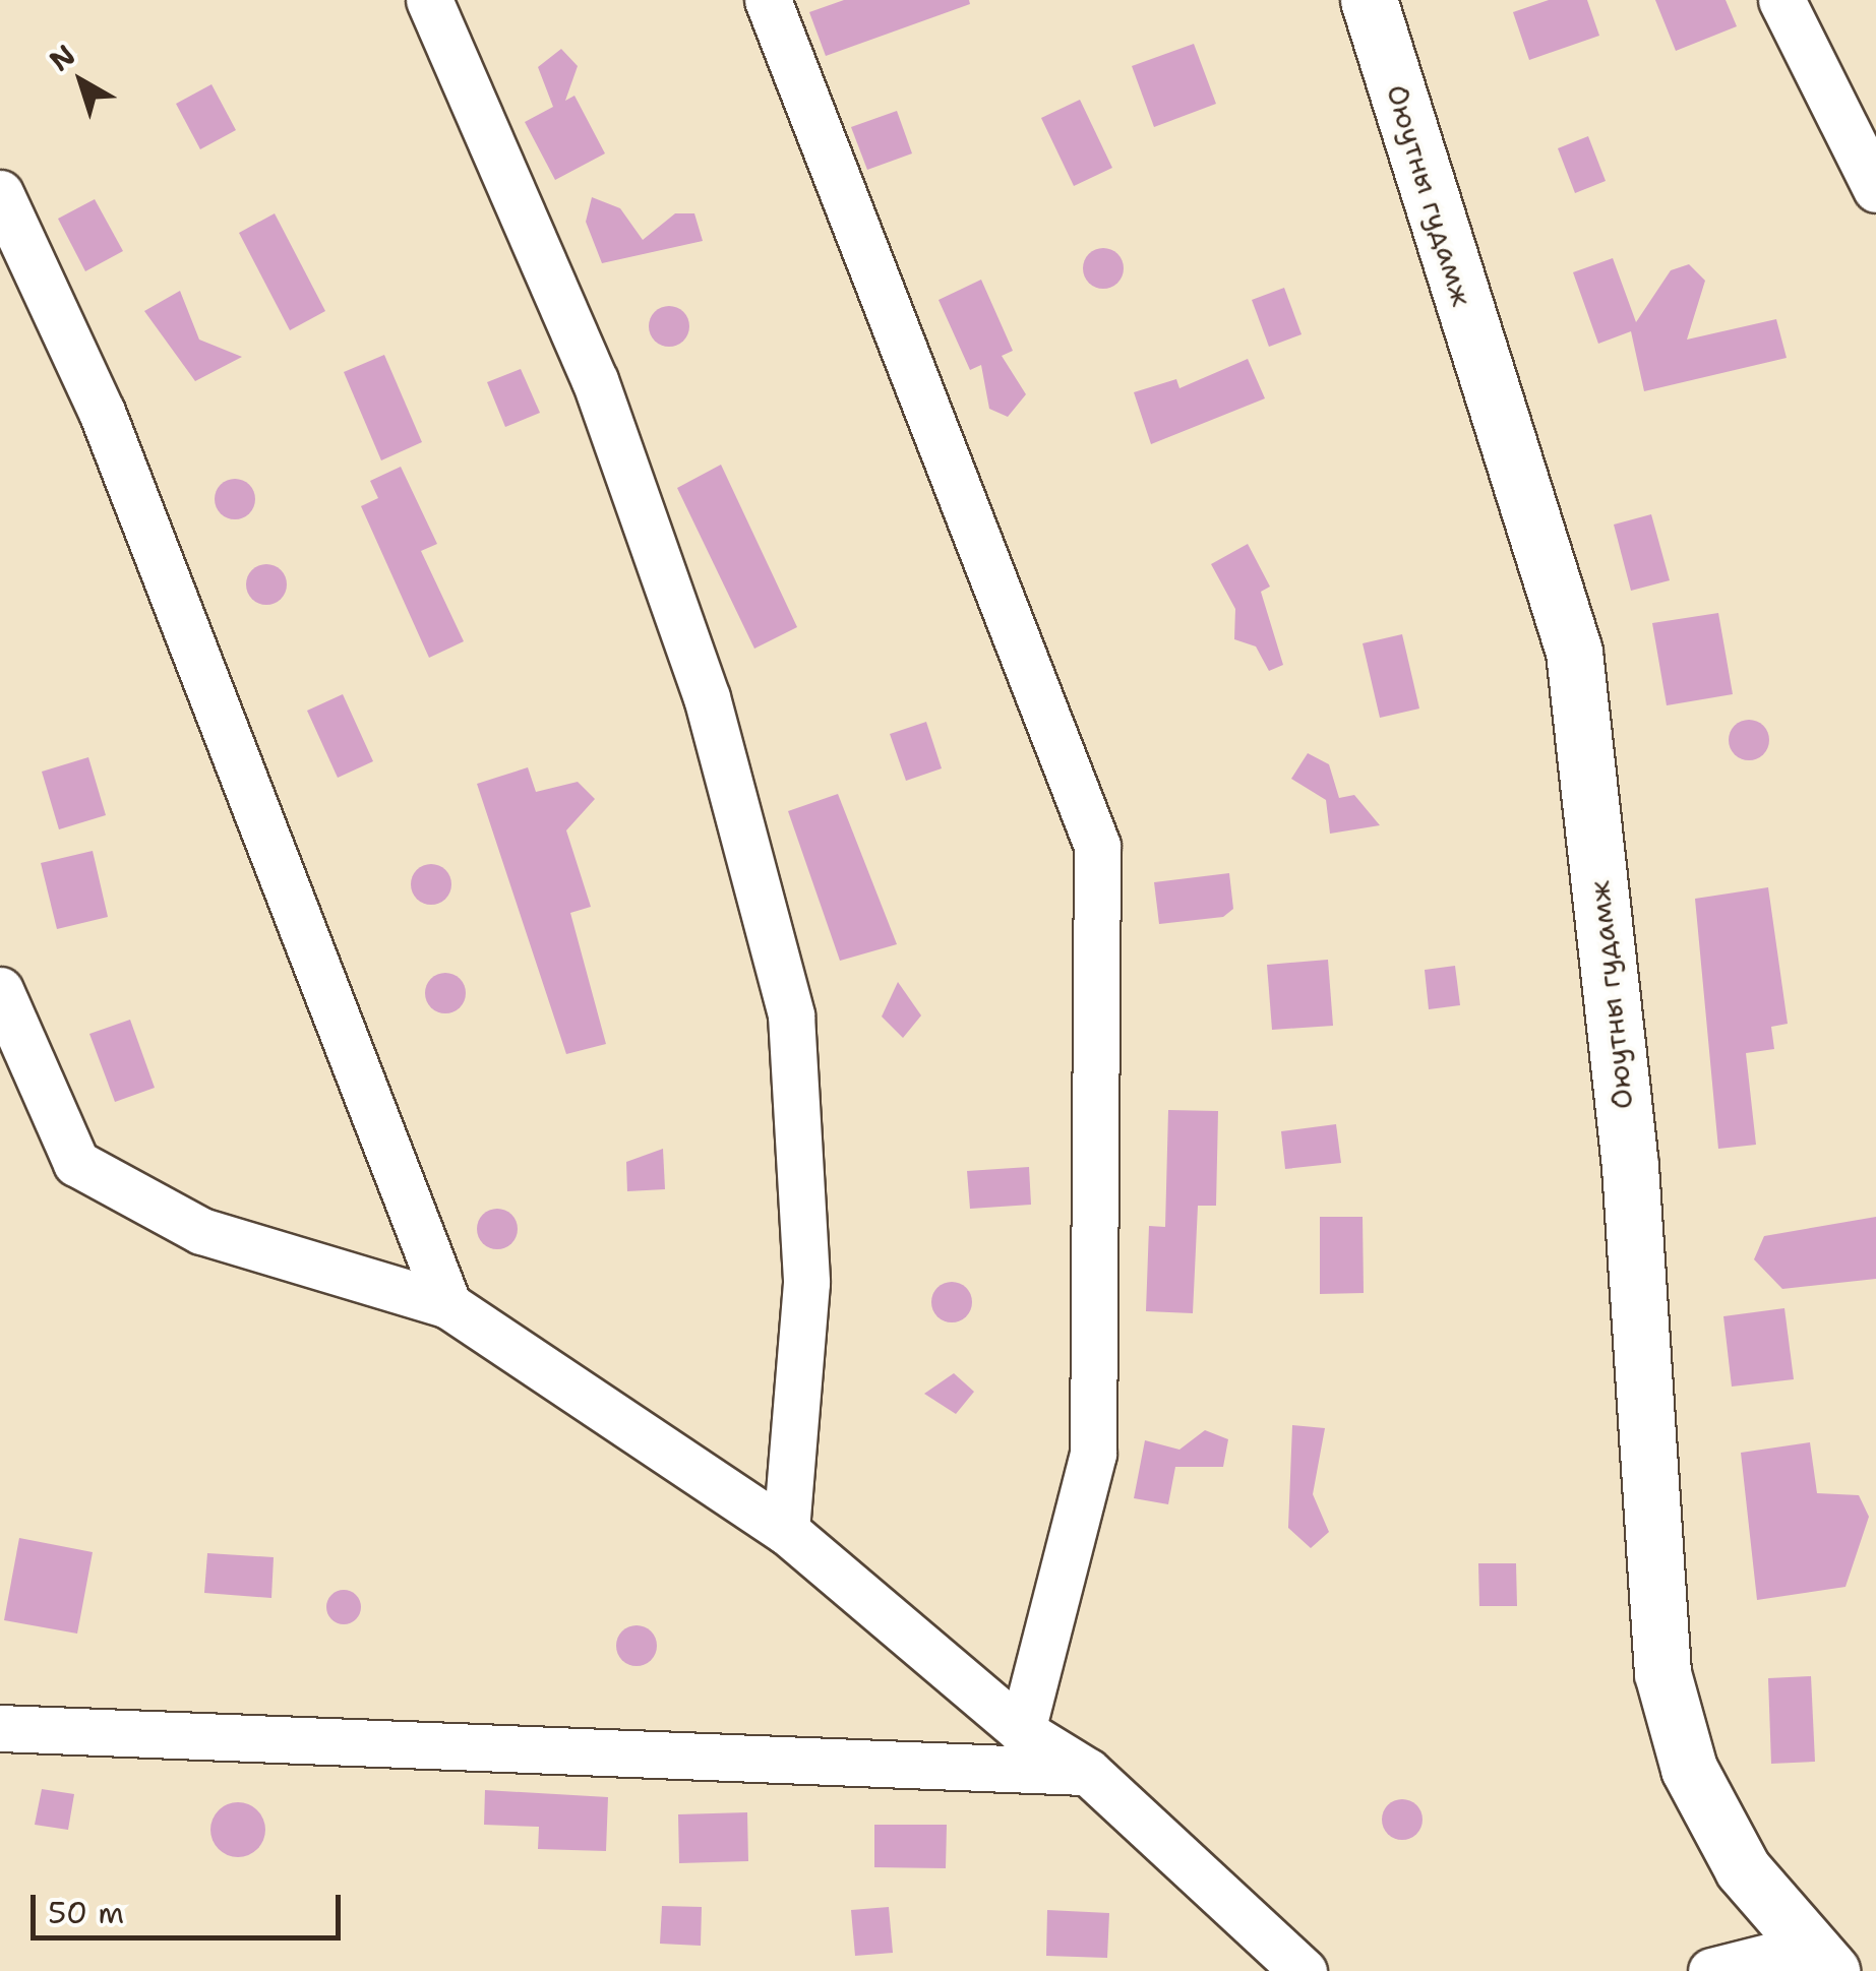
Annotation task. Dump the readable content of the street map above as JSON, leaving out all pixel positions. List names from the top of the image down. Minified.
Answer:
{"streets":{"street":["Оюутны гудамж"]},"scale_bar":"50 m","north":"top left"}
